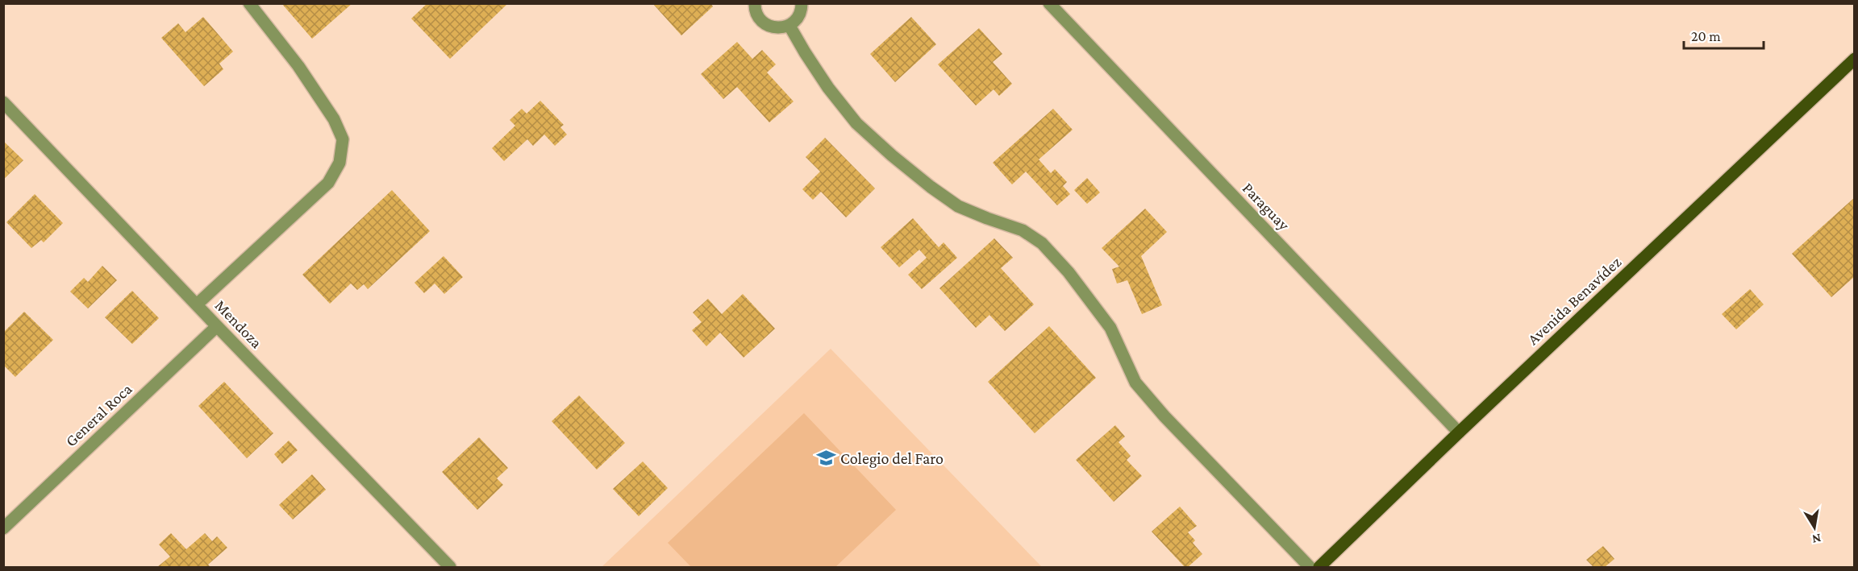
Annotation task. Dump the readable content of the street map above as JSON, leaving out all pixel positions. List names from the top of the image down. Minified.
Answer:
{"streets":{"main road":["Avenida Benavídez"],"street":["Paraguay","Mendoza","General Roca"]},"crossings":[["Paraguay","Avenida Benavídez"],["Mendoza","General Roca"]],"places":{"school or university":["Colegio del Faro"]},"scale_bar":"20 m","north":"bottom"}
